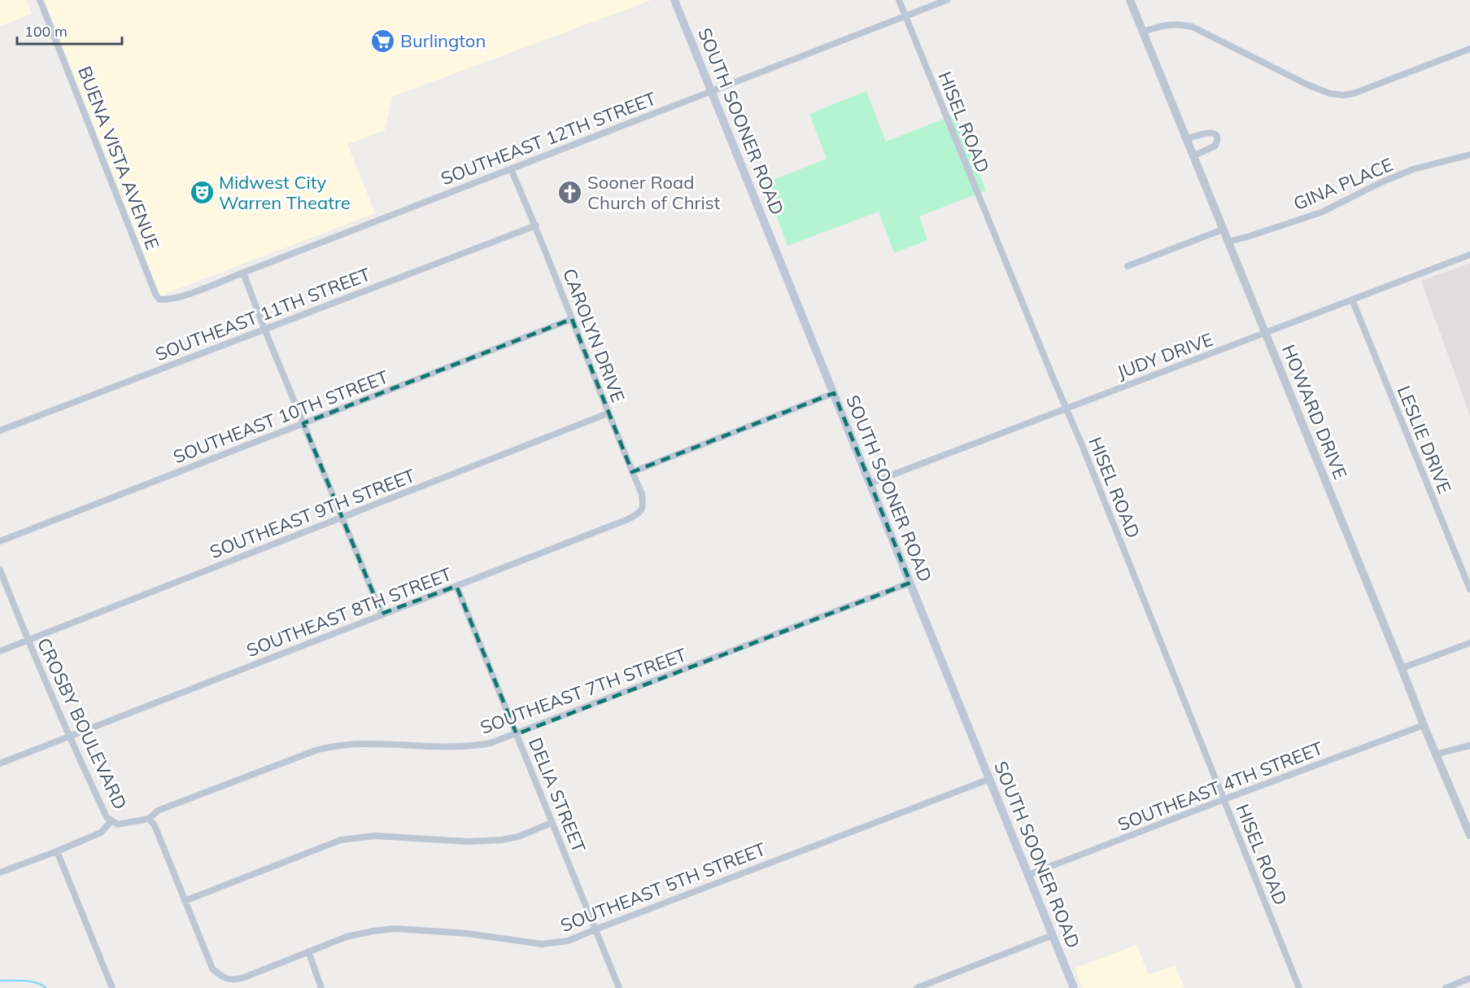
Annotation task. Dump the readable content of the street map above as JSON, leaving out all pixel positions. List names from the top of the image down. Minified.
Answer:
{"streets":{"main road":["SOUTH SOONER ROAD"],"street":["HISEL ROAD","SOUTHEAST 12TH STREET","BUENA VISTA AVENUE","GINA PLACE","SOUTHEAST 11TH STREET","CAROLYN DRIVE","JUDY DRIVE","HOWARD DRIVE","SOUTHEAST 10TH STREET","LESLIE DRIVE","SOUTHEAST 9TH STREET","SOUTHEAST 8TH STREET","SOUTHEAST 7TH STREET","CROSBY BOULEVARD","SOUTHEAST 4TH STREET","DELIA STREET","SOUTHEAST 5TH STREET"]},"crossings":[["SOUTH SOONER ROAD","SOUTHEAST 12TH STREET"],["SOUTH SOONER ROAD","JUDY DRIVE"],["SOUTH SOONER ROAD","SOUTHEAST 7TH STREET"],["SOUTH SOONER ROAD","SOUTHEAST 4TH STREET"],["SOUTH SOONER ROAD","SOUTHEAST 5TH STREET"],["HISEL ROAD","SOUTHEAST 12TH STREET"],["HISEL ROAD","JUDY DRIVE"],["HISEL ROAD","SOUTHEAST 4TH STREET"],["SOUTHEAST 12TH STREET","BUENA VISTA AVENUE"],["SOUTHEAST 12TH STREET","CAROLYN DRIVE"],["GINA PLACE","HOWARD DRIVE"],["SOUTHEAST 11TH STREET","CAROLYN DRIVE"],["CAROLYN DRIVE","SOUTHEAST 10TH STREET"],["CAROLYN DRIVE","SOUTHEAST 9TH STREET"],["CAROLYN DRIVE","SOUTHEAST 8TH STREET"],["JUDY DRIVE","HOWARD DRIVE"],["JUDY DRIVE","LESLIE DRIVE"],["HOWARD DRIVE","SOUTHEAST 4TH STREET"],["SOUTHEAST 9TH STREET","CROSBY BOULEVARD"],["SOUTHEAST 8TH STREET","CROSBY BOULEVARD"],["SOUTHEAST 8TH STREET","DELIA STREET"],["SOUTHEAST 7TH STREET","CROSBY BOULEVARD"],["SOUTHEAST 7TH STREET","DELIA STREET"],["CROSBY BOULEVARD","SOUTHEAST 5TH STREET"],["DELIA STREET","SOUTHEAST 5TH STREET"]],"places":{"supermarket":["Burlington"],"theatre":["Midwest City Warren Theatre"],"church":["Sooner Road Church of Christ"]},"scale_bar":"100 m"}
